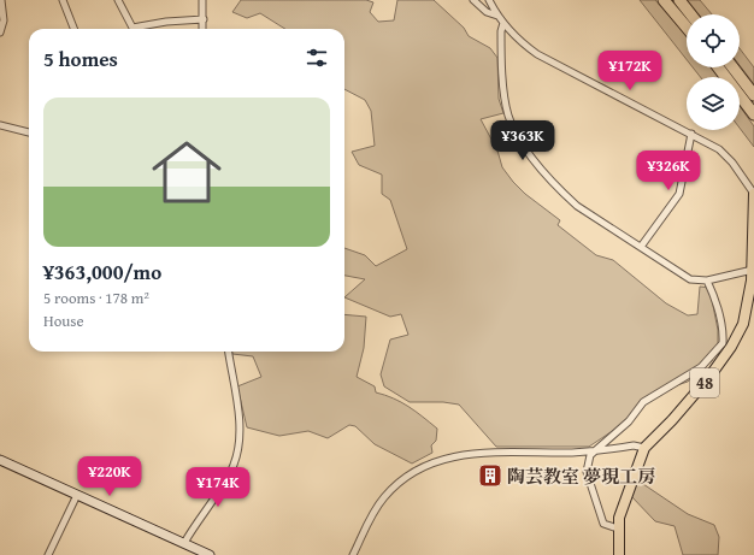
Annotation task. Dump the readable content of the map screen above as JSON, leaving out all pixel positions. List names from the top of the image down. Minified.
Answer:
{"streets":{"main road":["48"]},"places":{"building":["陶芸教室 夢現工房"]},"page":{"heading":"5 homes","price":["¥172K","¥363K","¥326K","¥220K","¥174K"],"list":[{"name":"¥363,000/mo","note":"5 rooms · 178 m² · House"}]}}
